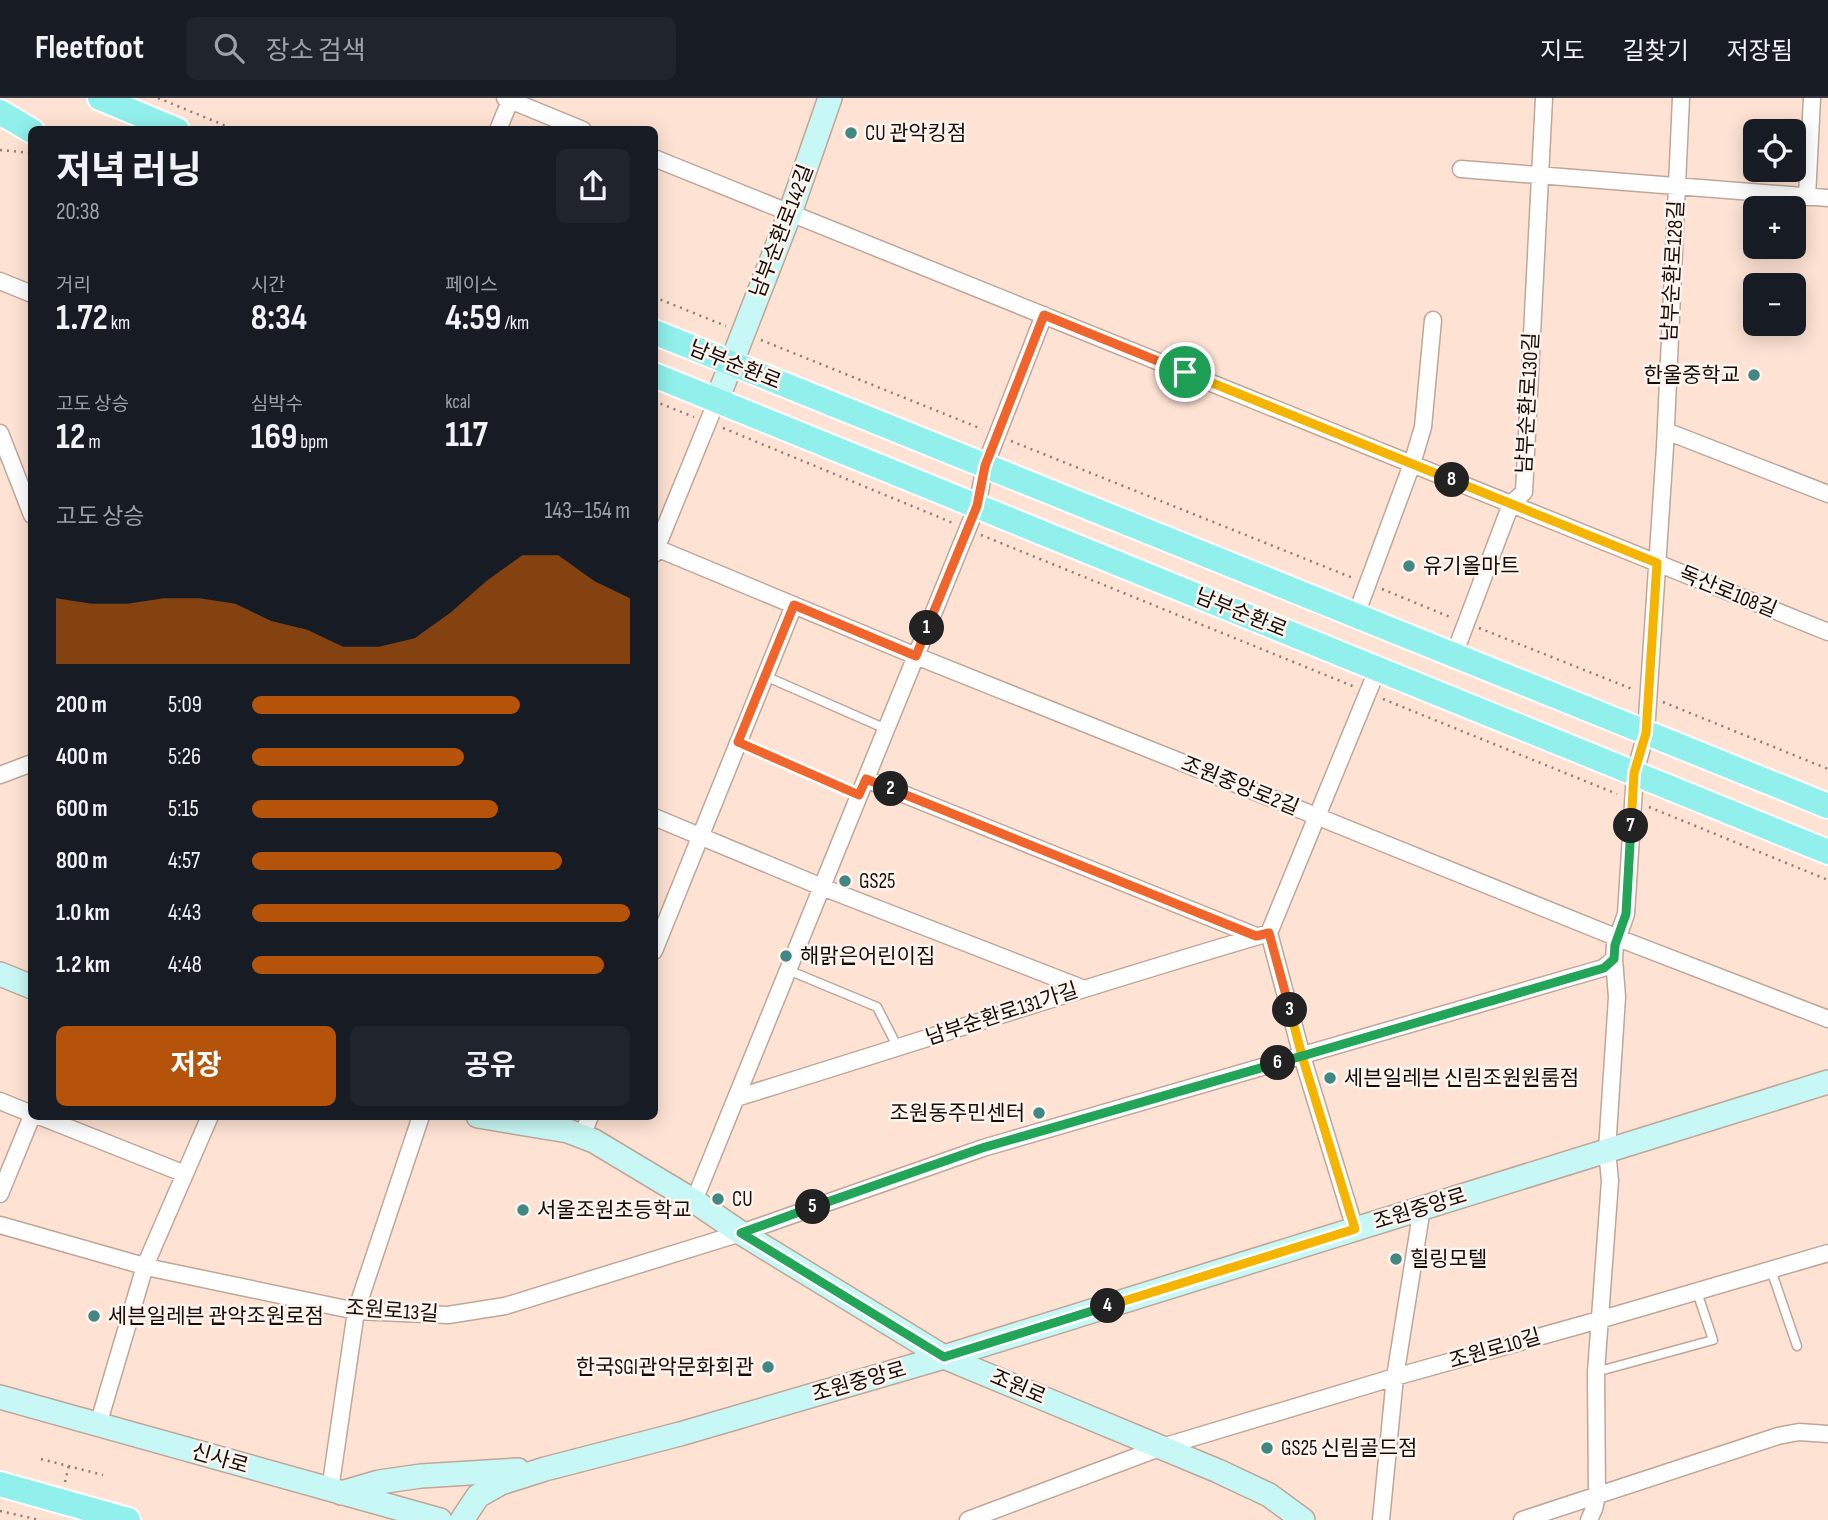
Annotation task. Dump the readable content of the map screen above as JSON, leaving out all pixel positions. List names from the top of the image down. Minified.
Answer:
{"streets":{"main road":["남부순환로"],"street":["남부순환로142길","남부순환로128길","남부순환로130길","독산로108길","조원중앙로2길","남부순환로131가길","조원중앙로","조원로13길","조원로10길","조원로","신사로"]},"crossings":[["남부순환로142길","남부순환로"],["남부순환로142길","독산로108길"],["남부순환로128길","남부순환로"],["남부순환로128길","남부순환로130길"],["남부순환로128길","독산로108길"],["남부순환로128길","조원중앙로2길"],["남부순환로128길","조원중앙로"],["남부순환로128길","조원로13길"],["남부순환로128길","조원로10길"],["남부순환로","남부순환로130길"],["남부순환로130길","독산로108길"],["조원중앙로","조원로"],["조원로13길","조원로"],["조원로10길","조원로"]],"places":["CU 관악킹점","한울중학교","유기올마트","GS25","해맑은어린이집","세븐일레븐 신림조원원룸점","조원동주민센터","CU","서울조원초등학교","힐링모텔","세븐일레븐 관악조원로점","한국SGI관악문화회관","GS25 신림골드점"],"page":{"header":"Fleetfoot","search":"장소 검색","nav":["지도","길찾기","저장됨"],"map_buttons":["+","−"],"heading":["저녁 러닝","20:38"],"stats":[["거리","1.72 km"],["시간","8:34"],["페이스","4:59 /km"],["고도 상승","12 m"],["심박수","169 bpm"],["kcal","117"]],"pins":["8","1","2","7","3","6","5","4"],"chart":["고도 상승","143–154 m"],"list":[{"name":"200 m","note":"5:09"},{"name":"400 m","note":"5:26"},{"name":"600 m","note":"5:15"},{"name":"800 m","note":"4:57"},{"name":"1.0 km","note":"4:43"},{"name":"1.2 km","note":"4:48"}],"buttons":["저장","공유"]}}
